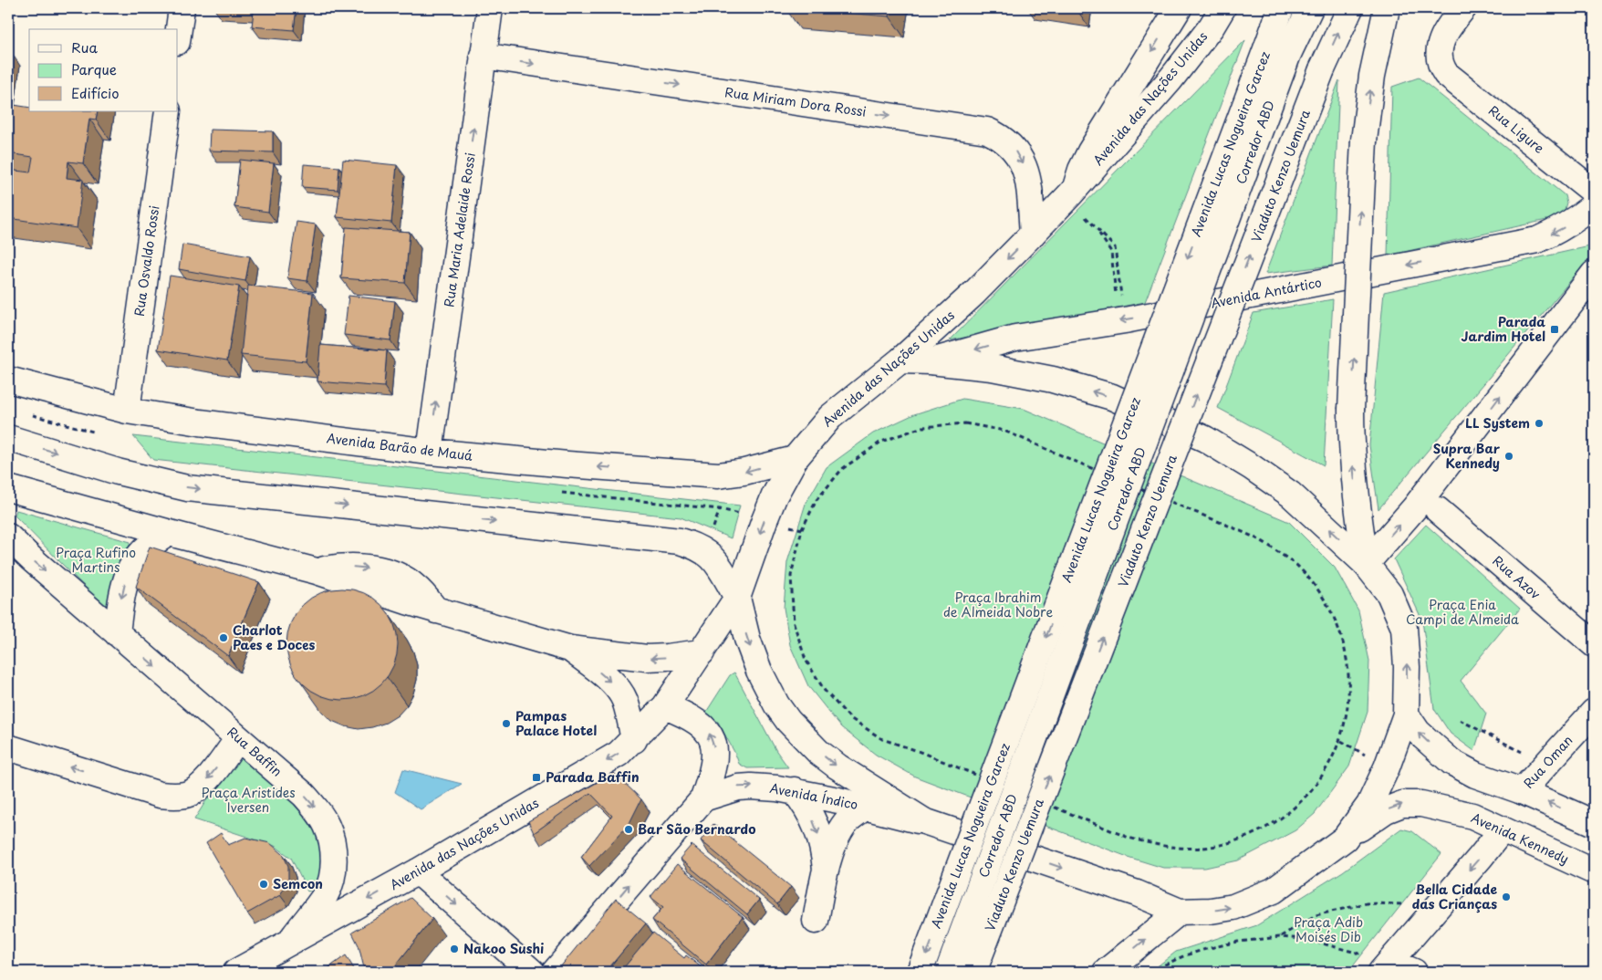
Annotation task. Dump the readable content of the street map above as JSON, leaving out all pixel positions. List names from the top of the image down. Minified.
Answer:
{"streets":{"street":["Avenida das Nações Unidas","Rua Miriam Dora Rossi","Rua Ligure","Corredor ABD","Avenida Lucas Nogueira Garcez","Viaduto Kenzo Uemura","Rua Maria Adelaide Rossi","Rua Osvaldo Rossi","Avenida Antártico","Avenida Barão de Mauá","Rua Azov","Rua Baffin","Rua Oman","Avenida Índico","Avenida Kennedy"]},"crossings":[["Avenida das Nações Unidas","Rua Miriam Dora Rossi"],["Avenida das Nações Unidas","Avenida Barão de Mauá"],["Avenida das Nações Unidas","Rua Baffin"],["Rua Miriam Dora Rossi","Rua Maria Adelaide Rossi"],["Corredor ABD","Avenida Lucas Nogueira Garcez"],["Rua Maria Adelaide Rossi","Avenida Barão de Mauá"],["Rua Osvaldo Rossi","Avenida Barão de Mauá"]],"one_way":["Rua Miriam Dora Rossi","Rua Maria Adelaide Rossi","Avenida Antártico","Rua Baffin","Avenida Kennedy"],"parks":["Praça Rufino Martins","Praça Ibrahim de Almeida Nobre","Praça Enia Campi de Almeida","Praça Aristides Iversen","Praça Adib Moisés Dib"],"places":{"transit":["Parada Jardim Hotel","Parada Baffin"],"other":["LL System","Supra Bar Kennedy","Charlot Paes e Doces","Pampas Palace Hotel","Bar São Bernardo","Semcon","Bella Cidade das Crianças","Nakoo Sushi"]},"legend":["Rua","Parque","Edifício"]}
